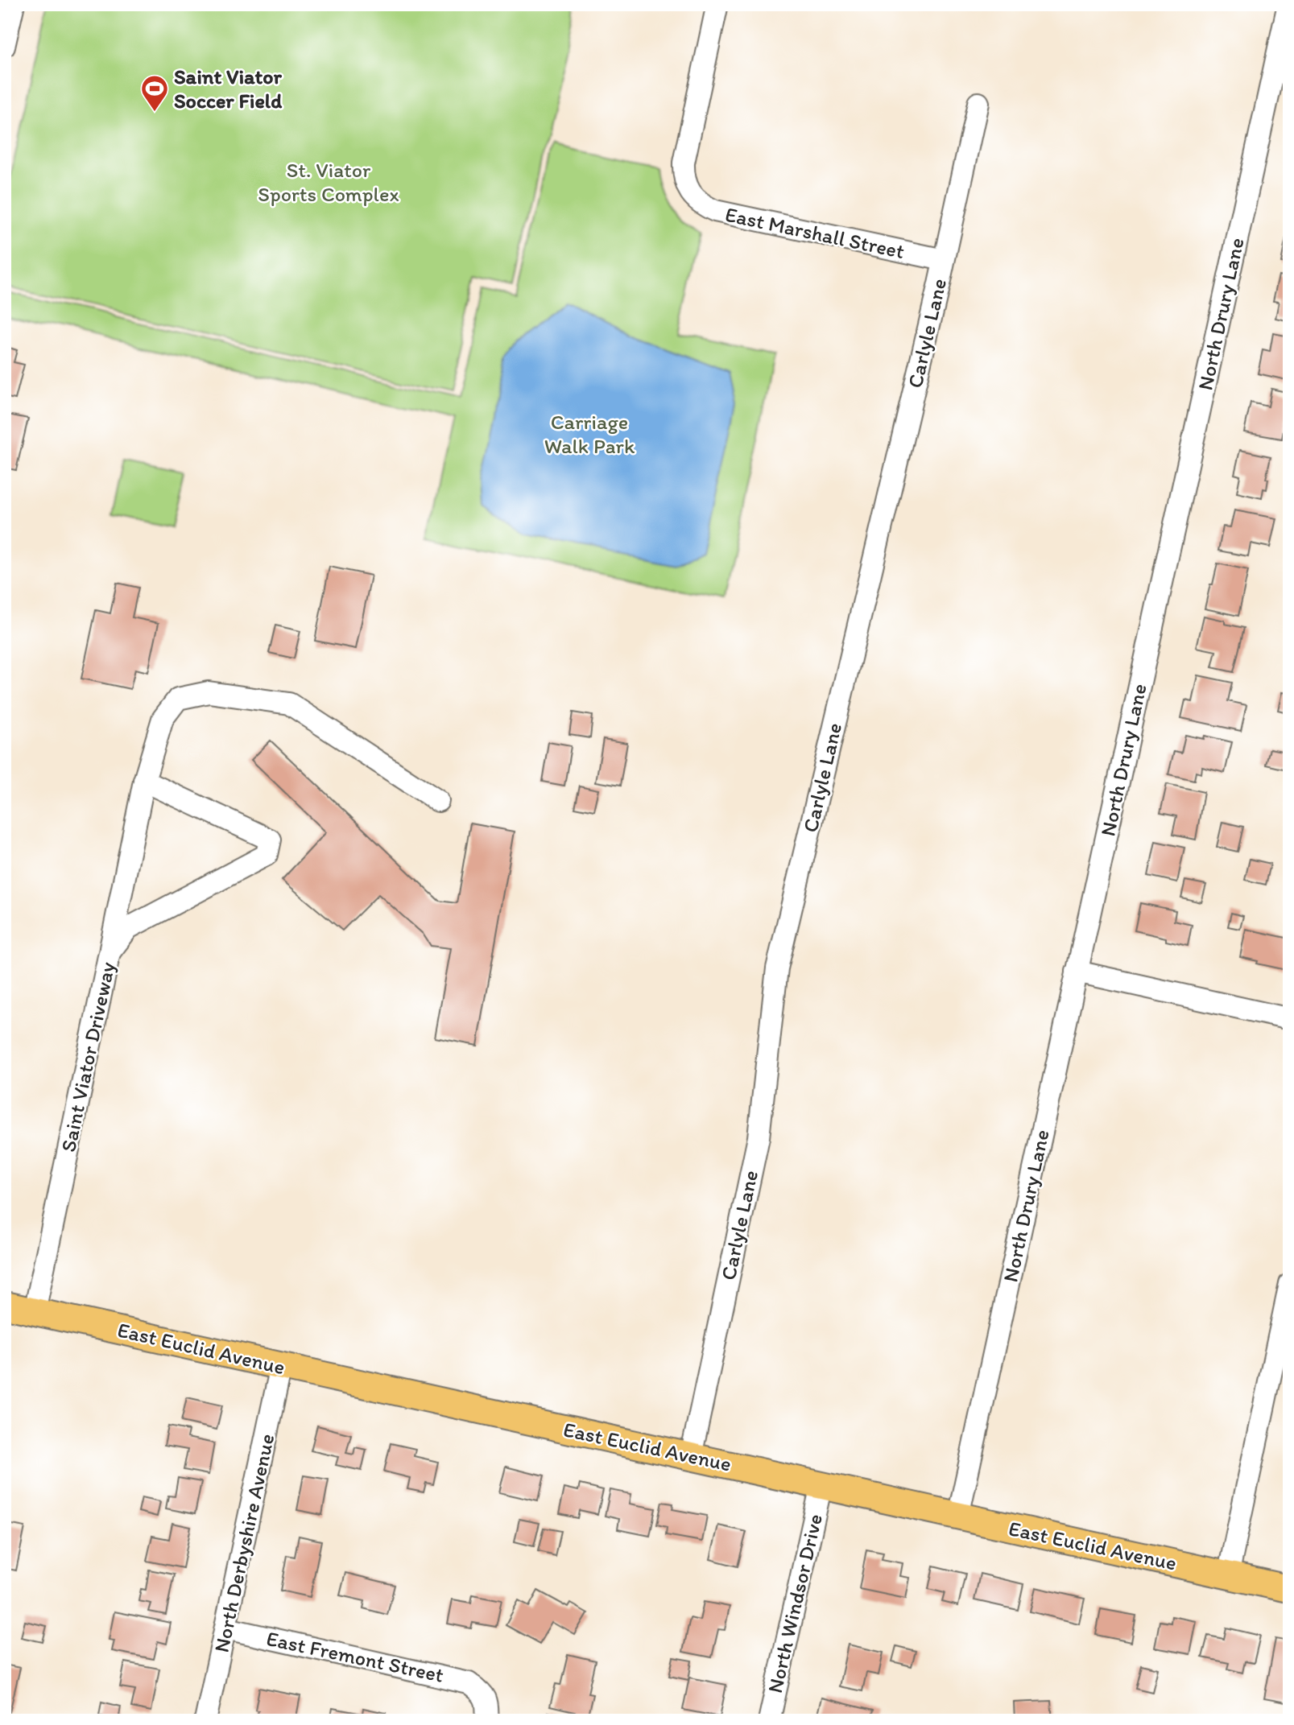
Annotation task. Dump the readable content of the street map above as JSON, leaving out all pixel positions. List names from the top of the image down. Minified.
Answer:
{"streets":{"main road":["East Euclid Avenue"],"street":["East Marshall Street","North Drury Lane","Carlyle Lane","Saint Viator Driveway","North Derbyshire Avenue","North Windsor Drive","East Fremont Street"]},"crossings":[["East Marshall Street","Carlyle Lane"],["North Drury Lane","East Euclid Avenue"],["Carlyle Lane","East Euclid Avenue"],["Saint Viator Driveway","East Euclid Avenue"],["East Euclid Avenue","North Derbyshire Avenue"],["East Euclid Avenue","North Windsor Drive"],["North Derbyshire Avenue","East Fremont Street"]],"parks":["St. Viator Sports Complex","Carriage Walk Park"],"places":{"sports":["Saint Viator Soccer Field"]}}
